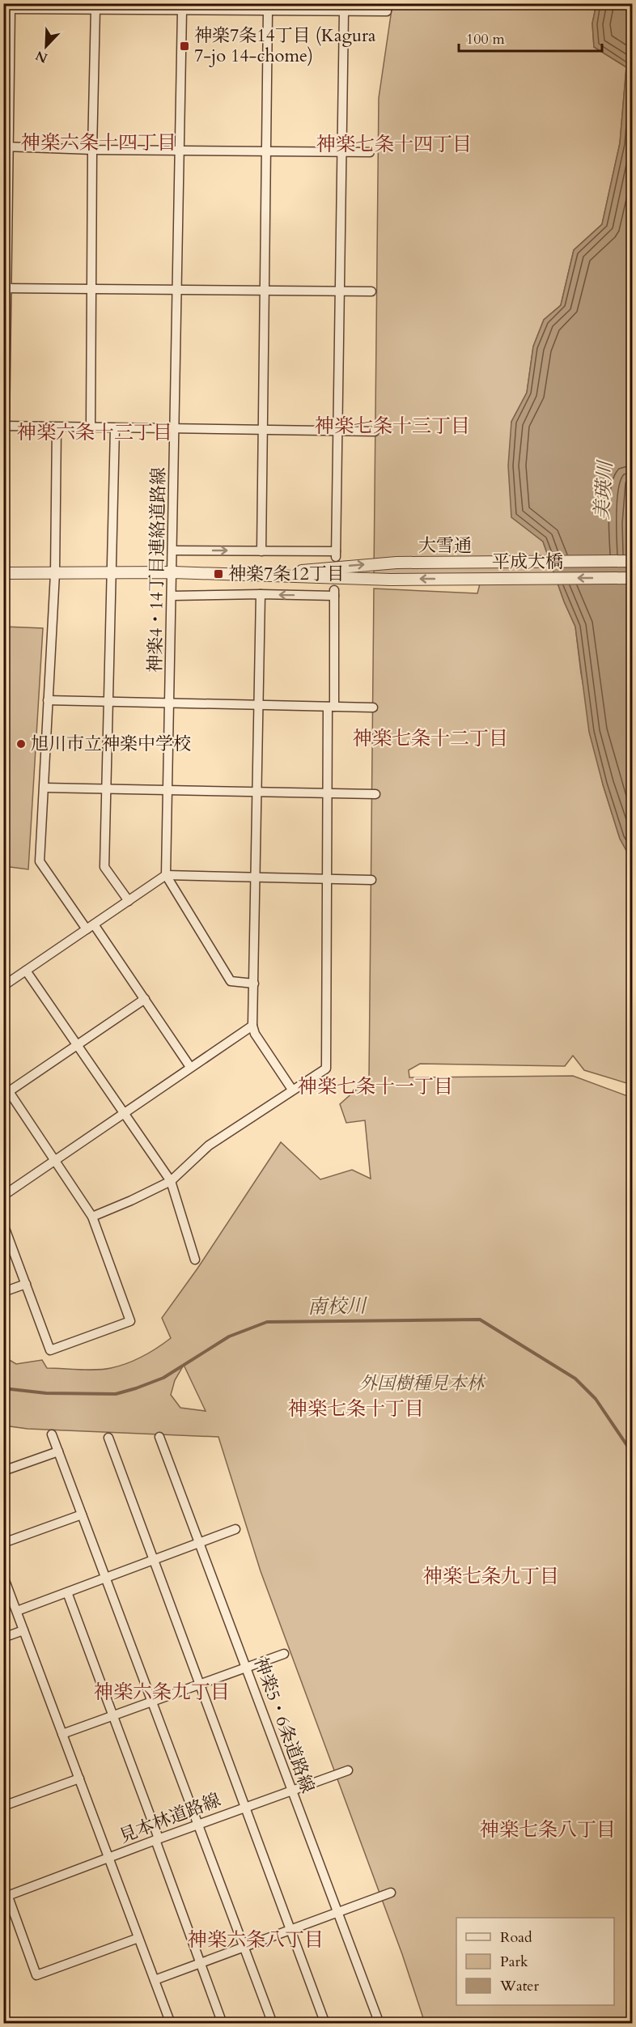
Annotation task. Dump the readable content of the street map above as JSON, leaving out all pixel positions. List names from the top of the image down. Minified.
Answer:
{"streets":{"street":["大雪通","平成大橋","神楽4・14丁目連絡道路線","神楽5・6条道路線","見本林道路線"]},"crossings":[["大雪通","平成大橋"],["大雪通","神楽4・14丁目連絡道路線"],["神楽5・6条道路線","見本林道路線"]],"one_way":["平成大橋"],"districts":["神楽六条十四丁目","神楽七条十四丁目","神楽七条十三丁目","神楽六条十三丁目","神楽七条十二丁目","神楽七条十一丁目","神楽七条十丁目","神楽七条九丁目","神楽六条九丁目","神楽七条八丁目","神楽六条八丁目"],"water":["美瑛川","南校川"],"parks":["外国樹種見本林"],"places":{"transit":["神楽7条14丁目 (Kagura 7-jo 14-chome)","神楽7条12丁目"],"other":["旭川市立神楽中学校"]},"legend":["Road","Park","Water"],"scale_bar":"100 m","north":"bottom left"}
